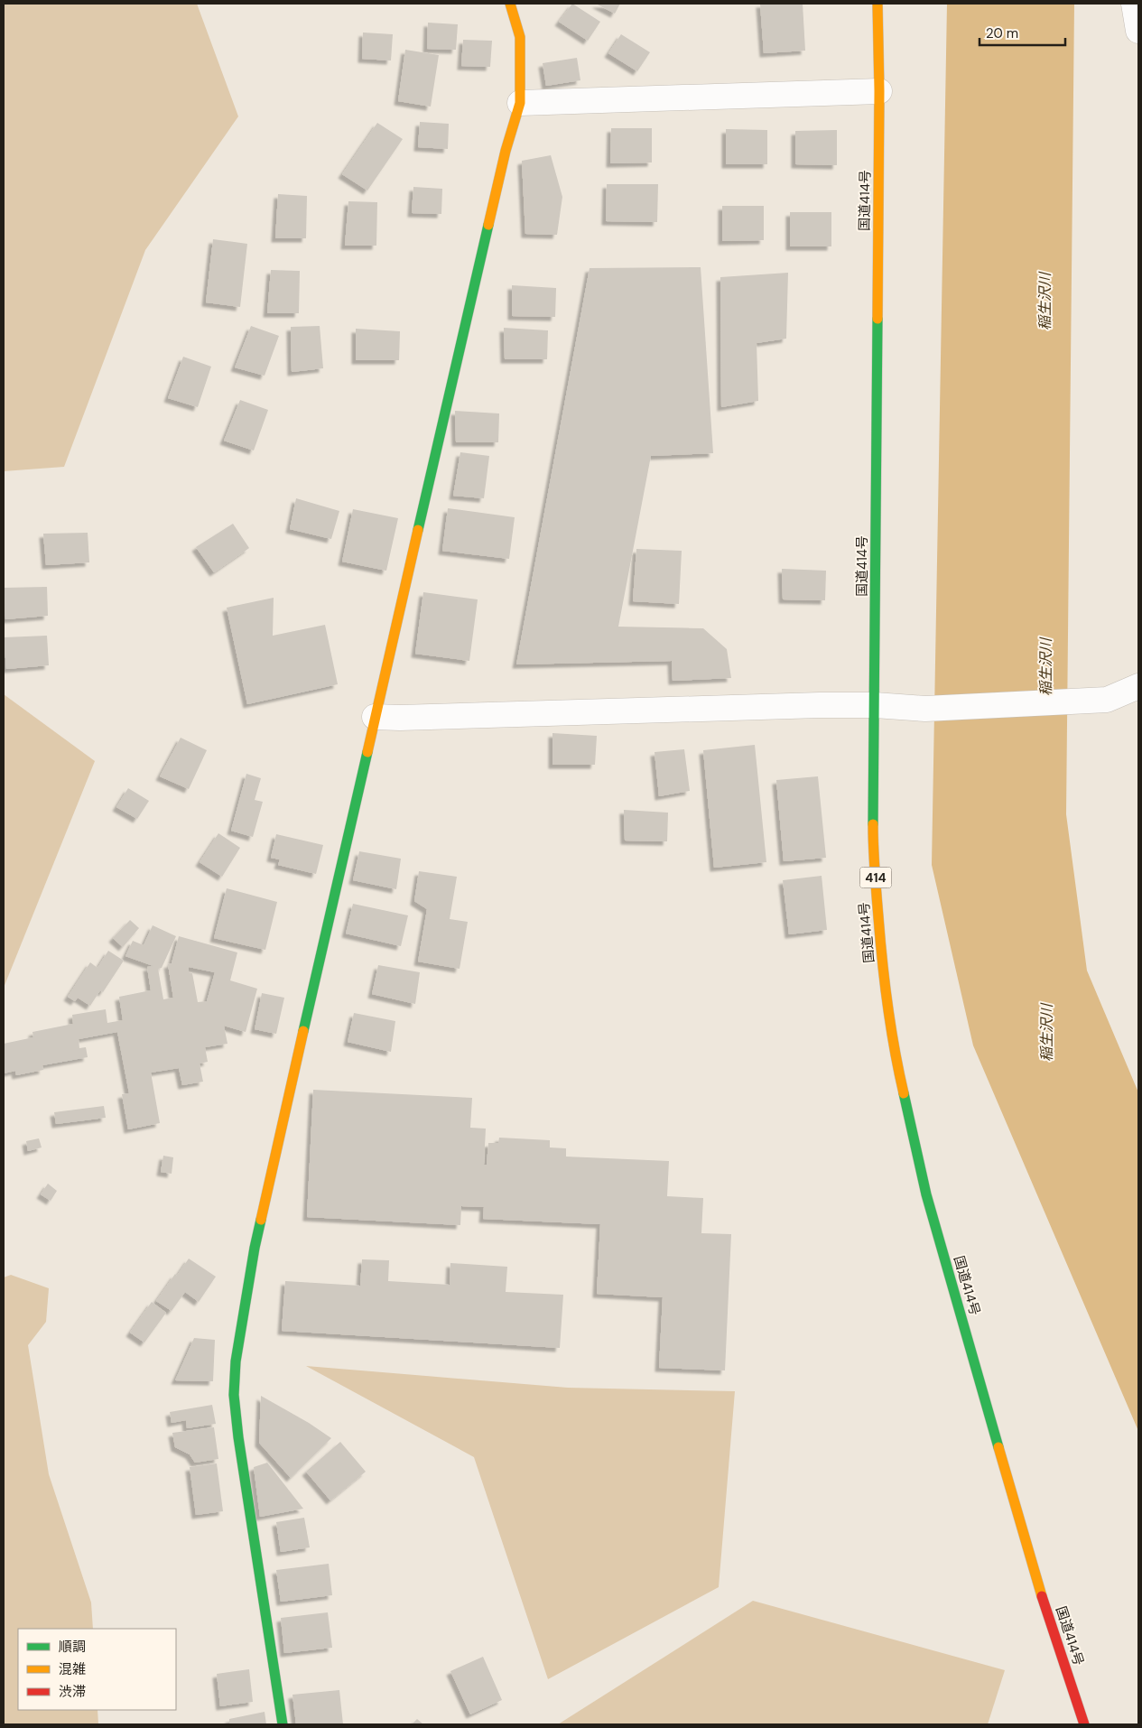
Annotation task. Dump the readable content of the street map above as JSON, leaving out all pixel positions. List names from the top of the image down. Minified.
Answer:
{"streets":{"main road":["国道414号","414"]},"water":["稲生沢川"],"legend":["順調","混雑","渋滞"],"scale_bar":"20 m"}
